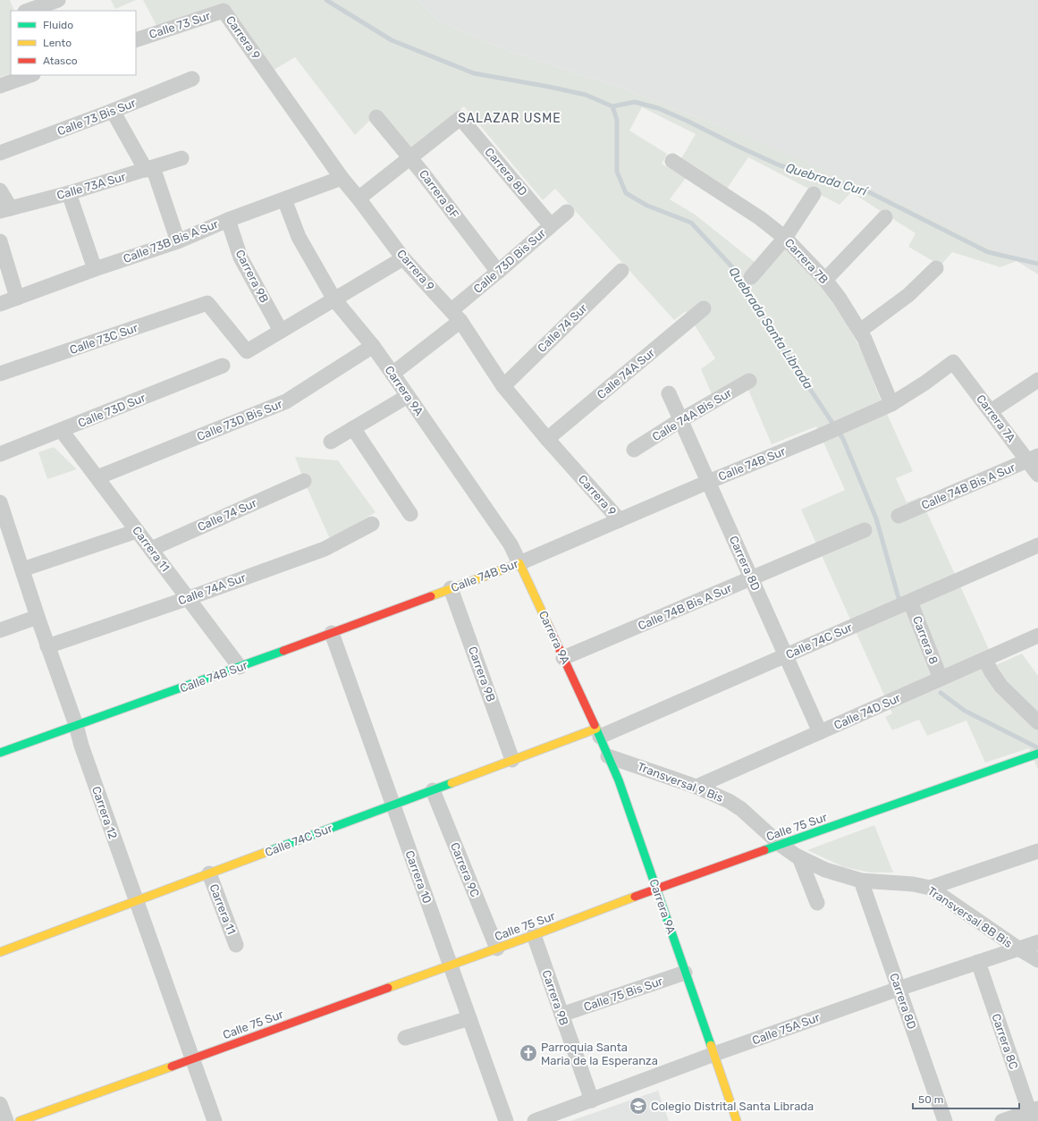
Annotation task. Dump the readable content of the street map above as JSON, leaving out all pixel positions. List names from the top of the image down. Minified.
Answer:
{"streets":{"street":["Calle 73 Sur","Carrera 9","Calle 73 Bis Sur","Carrera 8D","Calle 73A Sur","Carrera 8F","Calle 73B Bis A Sur","Calle 73D Bis Sur","Carrera 7B","Carrera 9B","Calle 74 Sur","Calle 73C Sur","Calle 74A Sur","Carrera 9A","Calle 73D Sur","Calle 74A Bis Sur","Carrera 7A","Calle 74B Sur","Calle 74B Bis A Sur","Carrera 11","Carrera 8","Calle 74C Sur","Calle 74D Sur","Transversal 9 Bis","Carrera 12","Calle 75 Sur","Carrera 9C","Carrera 10","Transversal 8B Bis","Calle 75 Bis Sur","Calle 75A Sur","Carrera 8C"]},"crossings":[["Calle 73 Sur","Carrera 9"],["Carrera 9","Calle 73B Bis A Sur"],["Carrera 9","Calle 73D Bis Sur"],["Carrera 9","Calle 74 Sur"],["Carrera 9","Calle 74A Sur"],["Carrera 9","Calle 74B Sur"],["Carrera 8D","Carrera 8F"],["Carrera 8D","Calle 73D Bis Sur"],["Carrera 8D","Calle 74A Bis Sur"],["Carrera 8D","Calle 74B Sur"],["Carrera 8D","Calle 74B Bis A Sur"],["Carrera 8D","Calle 74C Sur"],["Carrera 8D","Calle 74D Sur"],["Carrera 8D","Transversal 8B Bis"],["Carrera 8D","Calle 75A Sur"],["Carrera 8F","Calle 73D Bis Sur"],["Calle 73B Bis A Sur","Carrera 9B"],["Calle 73B Bis A Sur","Carrera 9A"],["Calle 73D Bis Sur","Carrera 9A"],["Calle 73D Bis Sur","Carrera 11"],["Carrera 7B","Calle 74B Sur"],["Carrera 9B","Calle 73C Sur"],["Carrera 9B","Calle 74B Sur"],["Carrera 9B","Calle 74C Sur"],["Carrera 9B","Calle 75 Sur"],["Carrera 9B","Calle 75 Bis Sur"],["Carrera 9B","Calle 75A Sur"],["Calle 74 Sur","Carrera 11"],["Calle 74A Sur","Carrera 11"],["Calle 74A Sur","Carrera 12"],["Carrera 9A","Calle 74B Sur"],["Carrera 9A","Calle 74B Bis A Sur"],["Carrera 9A","Calle 74C Sur"],["Carrera 9A","Transversal 9 Bis"],["Carrera 9A","Calle 75 Sur"],["Carrera 9A","Calle 75 Bis Sur"],["Carrera 9A","Calle 75A Sur"],["Calle 73D Sur","Carrera 11"],["Carrera 7A","Calle 74B Sur"],["Carrera 7A","Calle 74B Bis A Sur"],["Calle 74B Sur","Carrera 11"],["Calle 74B Sur","Carrera 12"],["Calle 74B Sur","Carrera 10"],["Carrera 11","Calle 74C Sur"],["Carrera 8","Calle 74C Sur"],["Carrera 8","Calle 74D Sur"],["Calle 74C Sur","Carrera 12"],["Calle 74C Sur","Carrera 9C"],["Calle 74C Sur","Carrera 10"],["Calle 74D Sur","Transversal 9 Bis"],["Transversal 9 Bis","Calle 75 Sur"],["Transversal 9 Bis","Transversal 8B Bis"],["Carrera 12","Calle 75 Sur"],["Calle 75 Sur","Carrera 9C"],["Calle 75 Sur","Carrera 10"],["Calle 75 Sur","Transversal 8B Bis"],["Transversal 8B Bis","Calle 75A Sur"],["Calle 75A Sur","Carrera 8C"]],"districts":["SALAZAR USME"],"water":["Quebrada Curí","Quebrada Santa Librada"],"places":{"church":["Parroquia Santa Maria de la Esperanza"],"school or university":["Colegio Distrital Santa Librada"]},"legend":["Fluido","Lento","Atasco"],"scale_bar":"50 m"}
